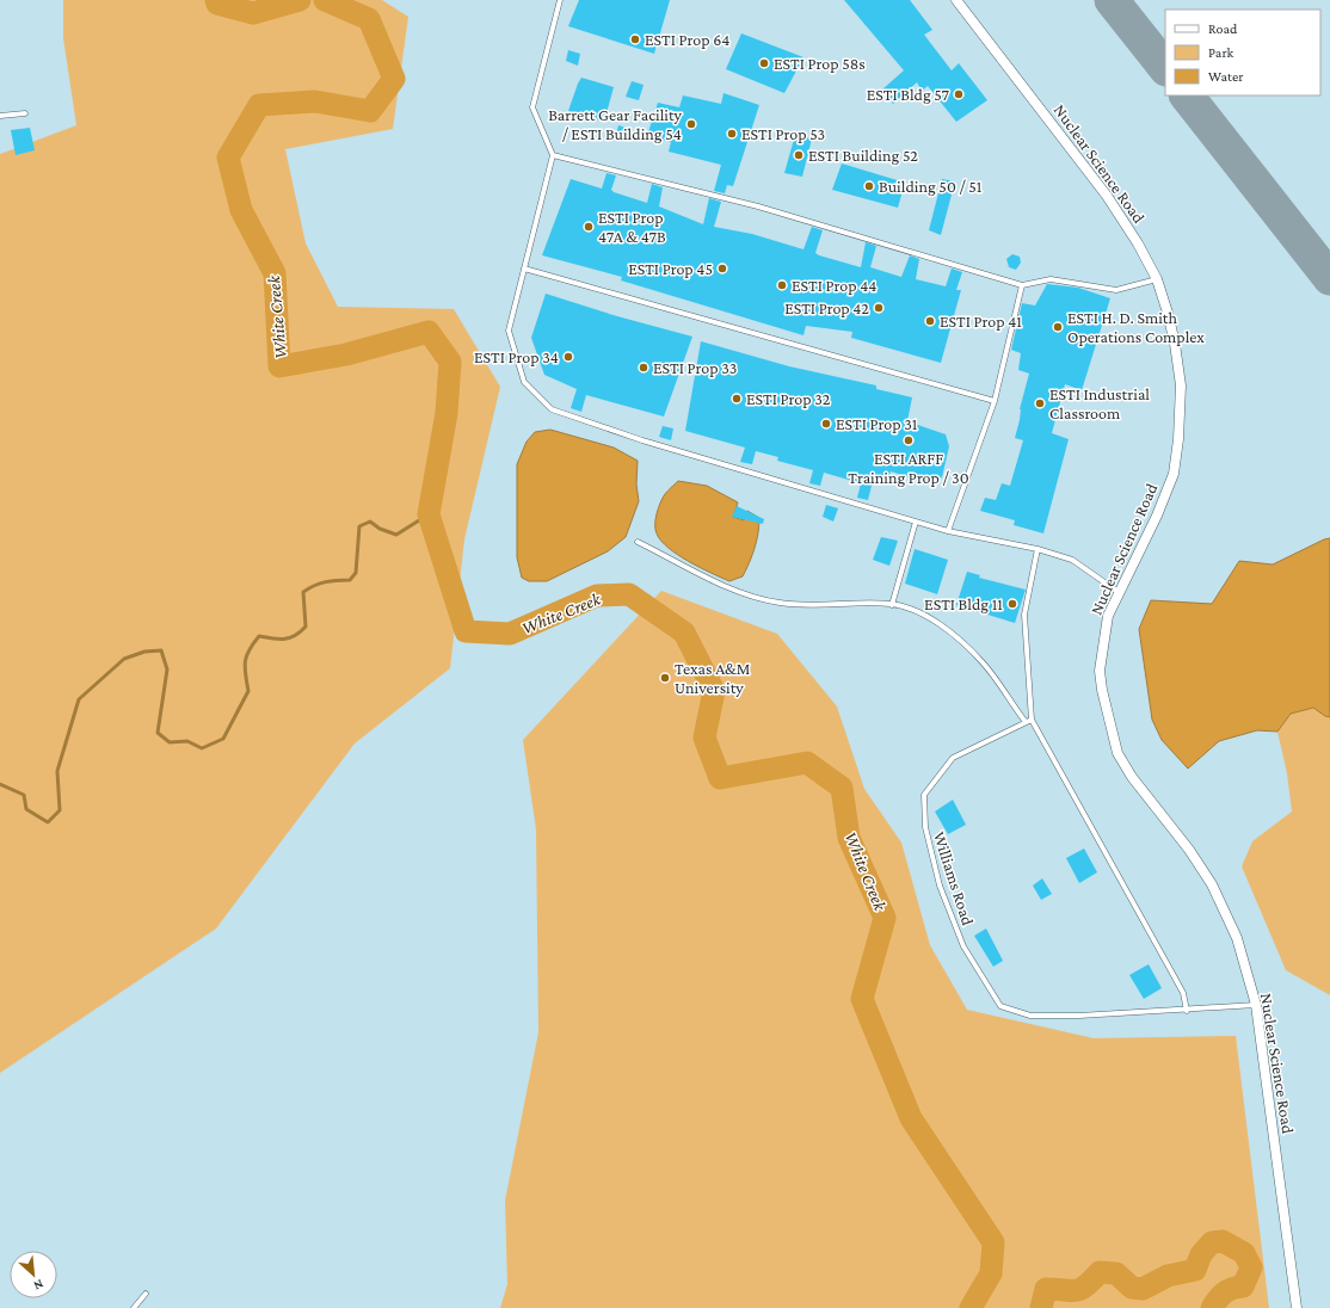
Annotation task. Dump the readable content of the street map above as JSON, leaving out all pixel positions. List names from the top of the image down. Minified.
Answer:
{"streets":{"street":["Nuclear Science Road"],"lane":["Williams Road"]},"crossings":[["Nuclear Science Road","Williams Road"]],"water":["White Creek"],"places":["ESTI Prop 64","ESTI Prop 58s","ESTI Bldg 57","Barrett Gear Facility / ESTI Building 54","ESTI Prop 53","ESTI Building 52","Building 50 / 51","ESTI Prop 47A & 47B","ESTI Prop 45","ESTI Prop 44","ESTI Prop 42","ESTI Prop 41","ESTI H. D. Smith Operations Complex","ESTI Prop 34","ESTI Prop 33","ESTI Prop 32","ESTI Industrial Classroom","ESTI Prop 31","ESTI ARFF Training Prop / 30","ESTI Bldg 11","Texas A&M University"],"legend":["Road","Park","Water"],"north":"bottom right"}
